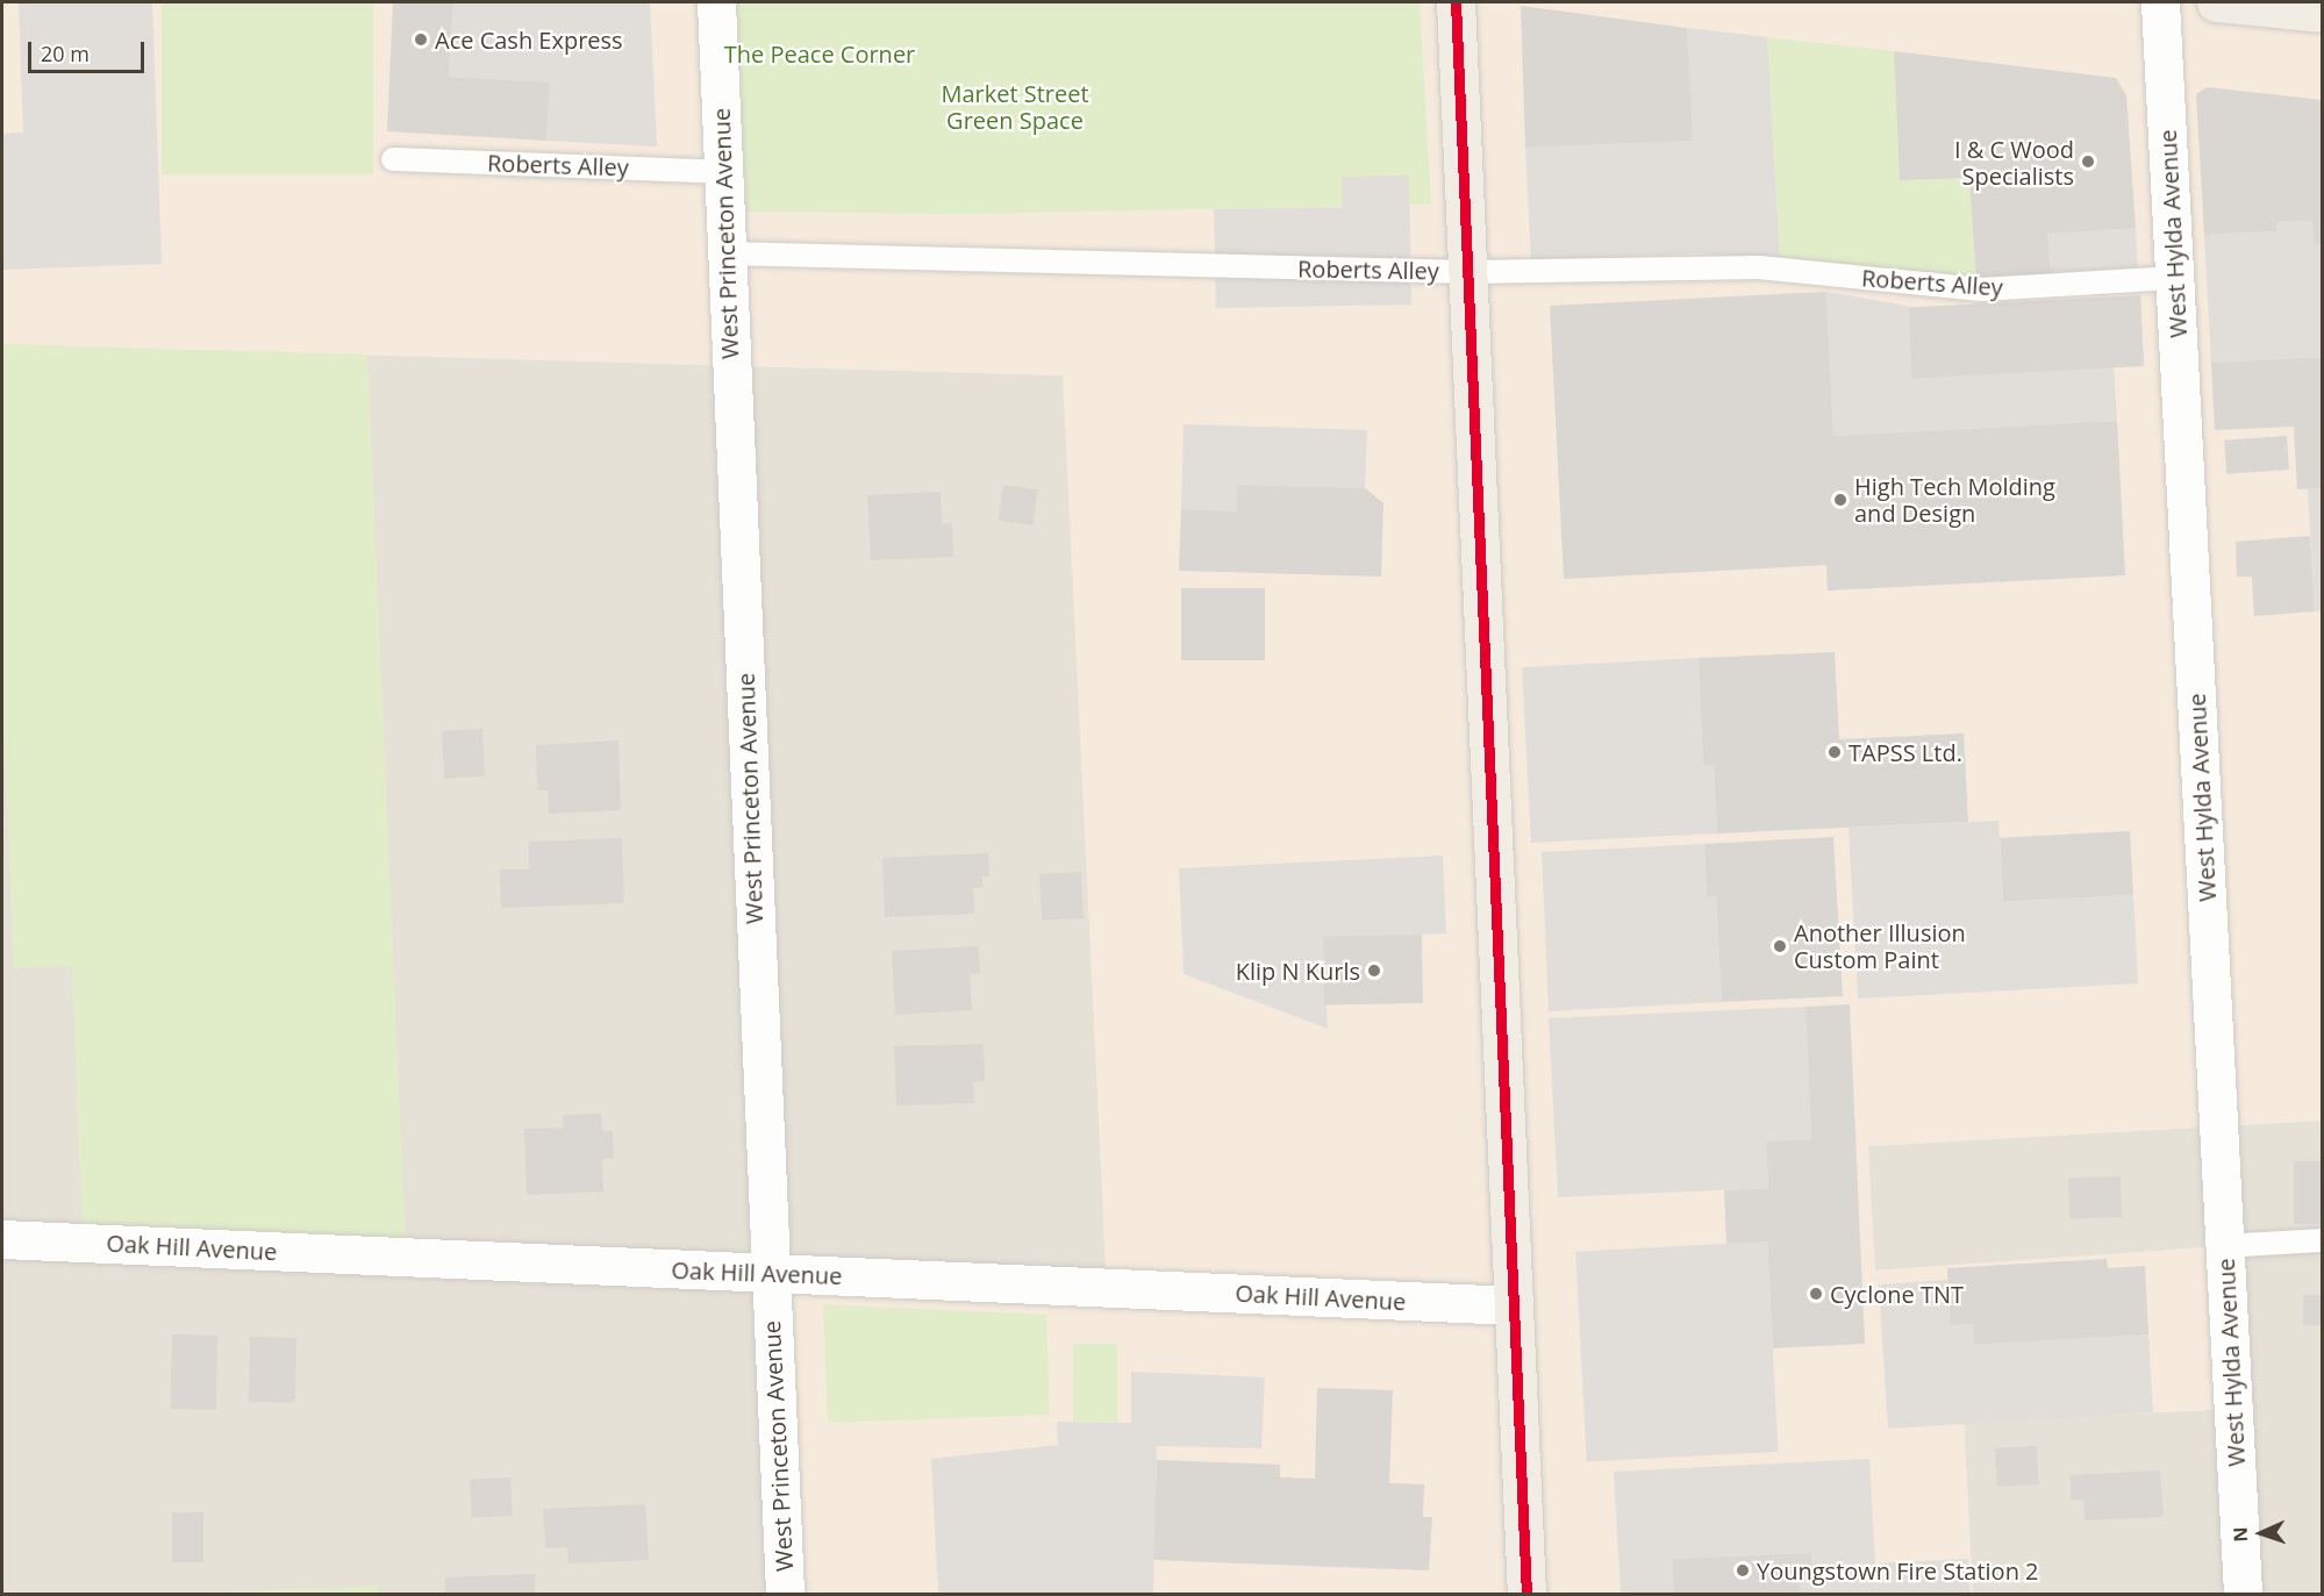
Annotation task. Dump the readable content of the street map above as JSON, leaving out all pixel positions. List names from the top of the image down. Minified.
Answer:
{"streets":{"street":["West Princeton Avenue","West Hylda Avenue","Oak Hill Avenue"],"lane":["Roberts Alley"]},"crossings":[["Roberts Alley","West Princeton Avenue"],["Roberts Alley","West Hylda Avenue"],["West Princeton Avenue","Oak Hill Avenue"]],"parks":["The Peace Corner","Market Street Green Space"],"places":["Ace Cash Express","I & C Wood Specialists","High Tech Molding and Design","TAPSS Ltd.","Another Illusion Custom Paint","Klip N Kurls","Cyclone TNT","Youngstown Fire Station 2"],"scale_bar":"20 m","north":"left"}
